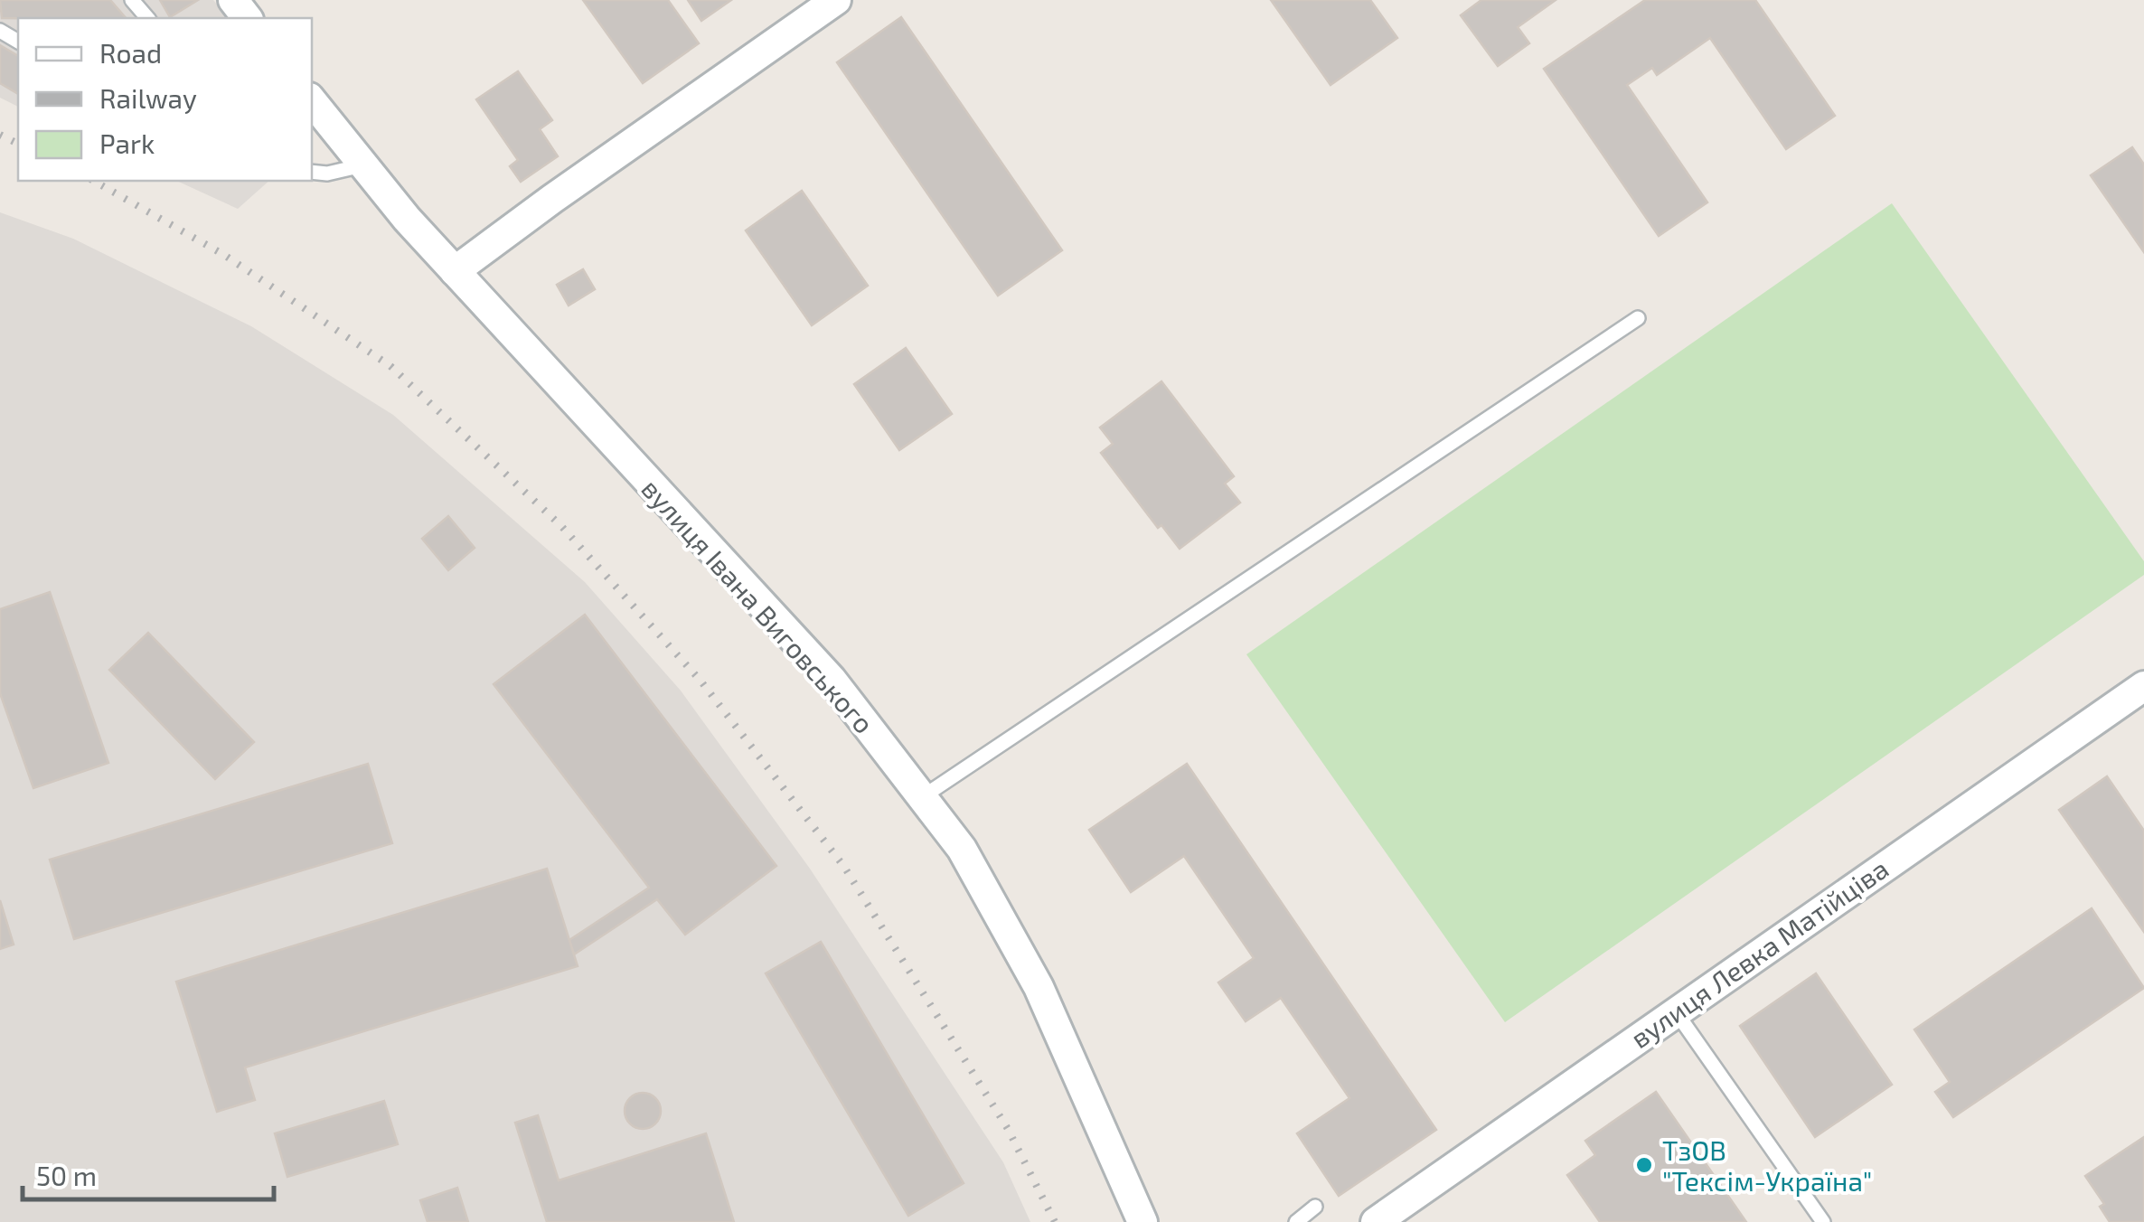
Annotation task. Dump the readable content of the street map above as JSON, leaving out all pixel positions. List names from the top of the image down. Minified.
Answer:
{"streets":{"street":["вулиця Івана Виговського","вулиця Левка Матійціва"]},"places":["ТзОВ \"Тексім-Україна\""],"legend":["Road","Railway","Park"],"scale_bar":"50 m"}
